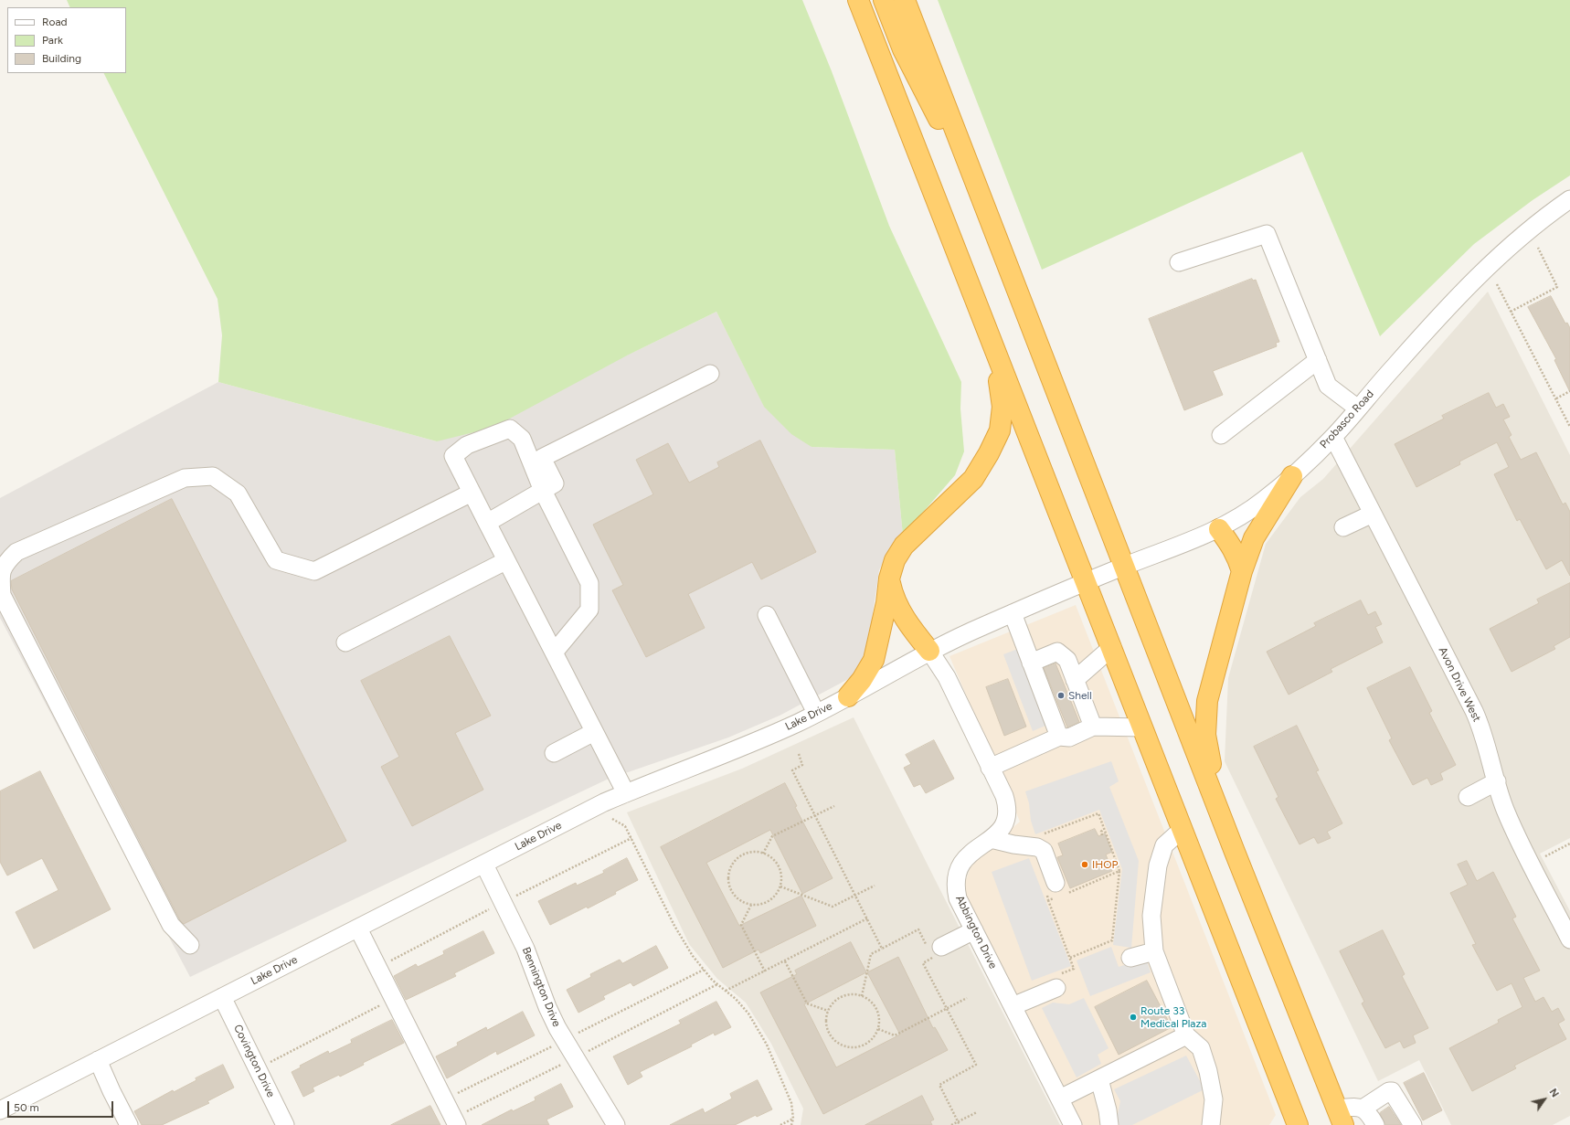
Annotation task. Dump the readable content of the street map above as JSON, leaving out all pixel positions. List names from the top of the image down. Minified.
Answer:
{"streets":{"street":["Probasco Road","Avon Drive West","Lake Drive","Abbington Drive","Bennington Drive","Covington Drive"]},"crossings":[["Probasco Road","Avon Drive West"],["Probasco Road","Lake Drive"],["Lake Drive","Abbington Drive"],["Lake Drive","Bennington Drive"],["Lake Drive","Covington Drive"]],"places":["Shell","IHOP","Route 33 Medical Plaza"],"legend":["Road","Park","Building"],"scale_bar":"50 m","north":"top right"}
